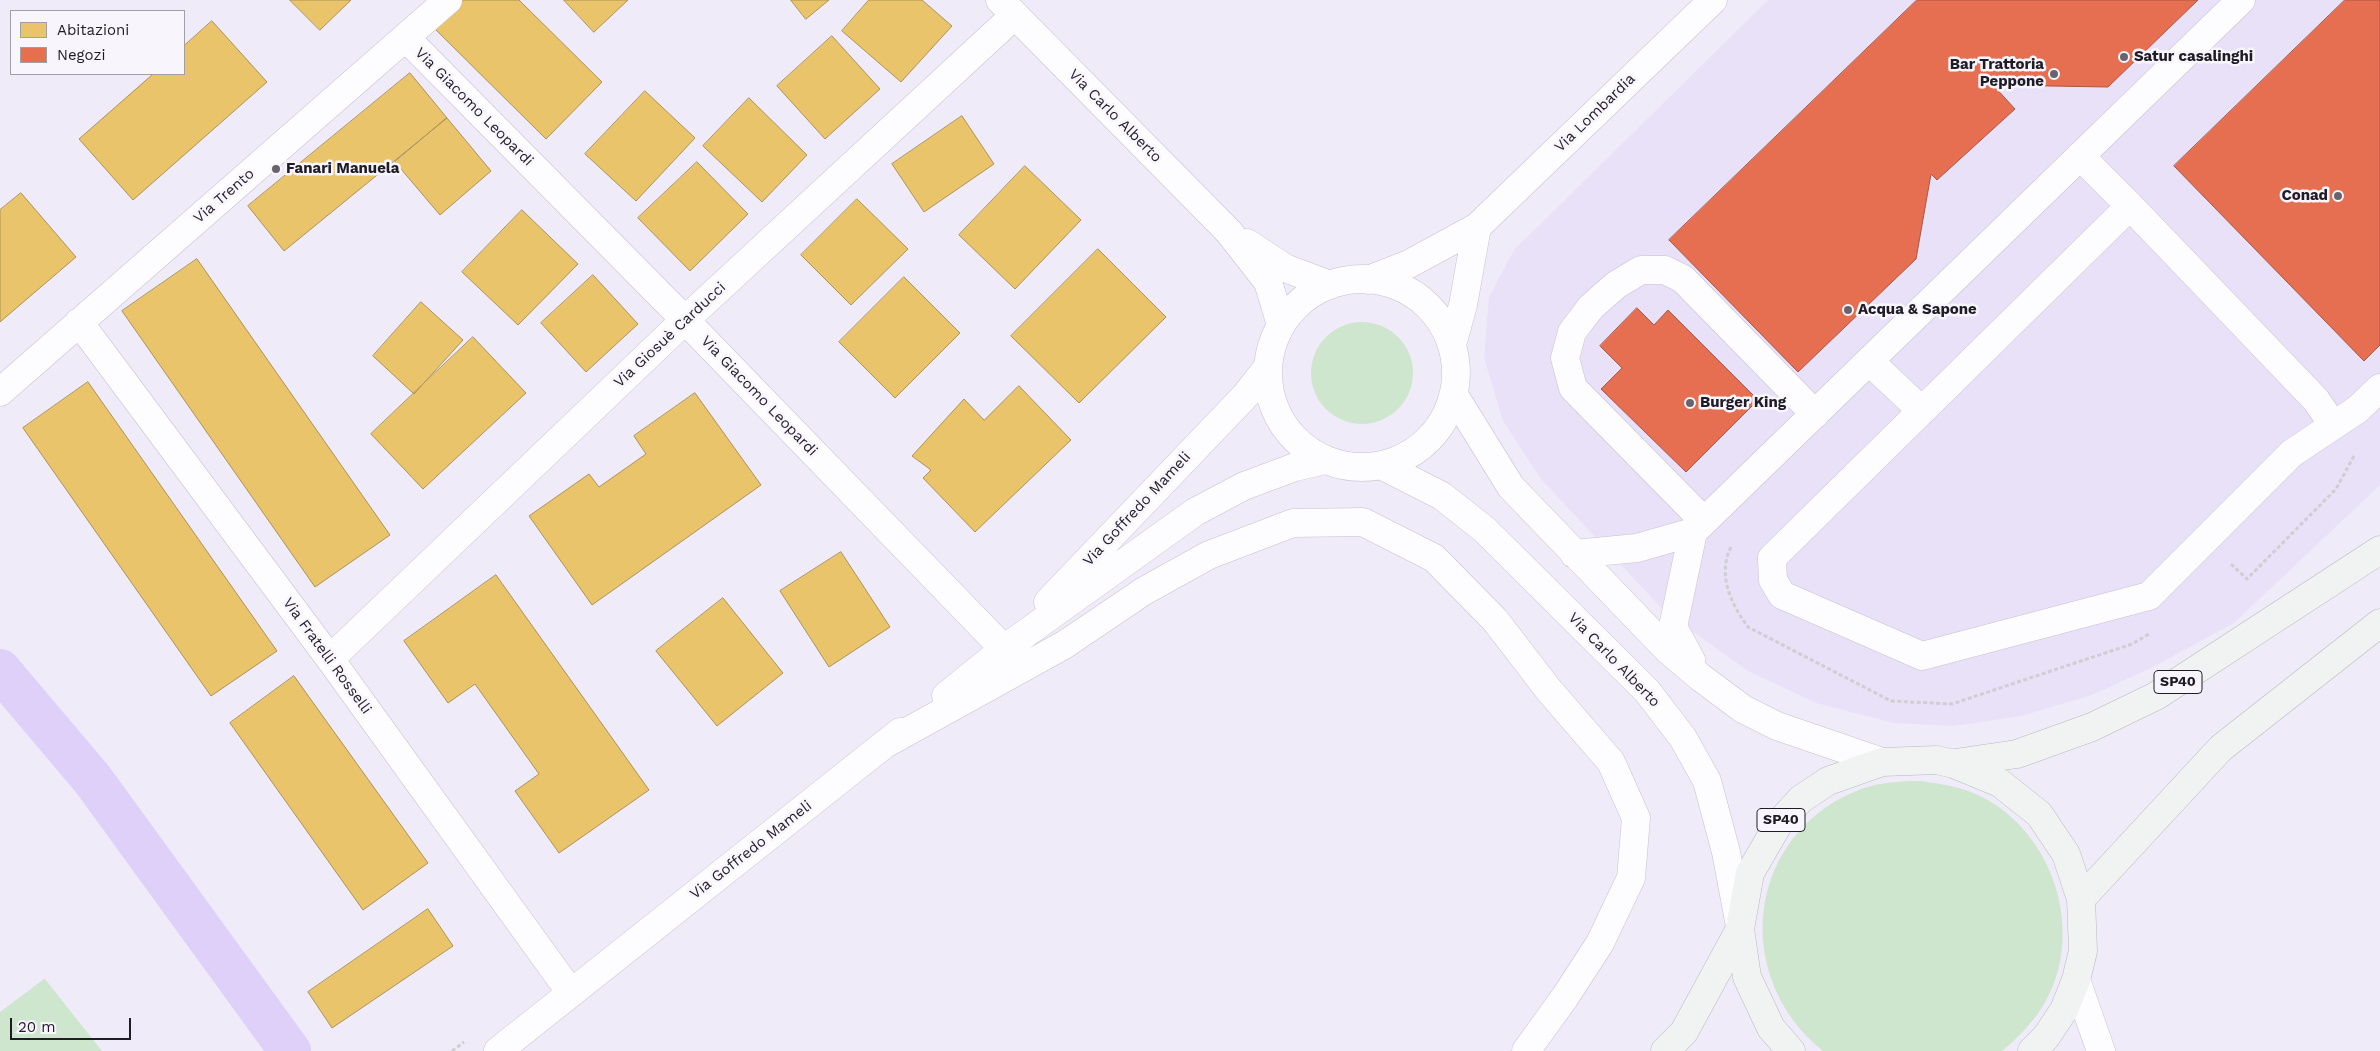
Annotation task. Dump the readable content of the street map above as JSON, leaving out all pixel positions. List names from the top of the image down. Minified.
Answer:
{"streets":{"main road":["SP40"],"street":["Via Giacomo Leopardi","Via Lombardia","Via Carlo Alberto","Via Trento","Via Giosuè Carducci","Via Goffredo Mameli","Via Fratelli Rosselli"]},"crossings":[["Via Giacomo Leopardi","Via Trento"],["Via Giacomo Leopardi","Via Giosuè Carducci"],["Via Giacomo Leopardi","Via Goffredo Mameli"],["Via Carlo Alberto","Via Giosuè Carducci"],["Via Carlo Alberto","SP40"],["Via Trento","Via Fratelli Rosselli"],["Via Giosuè Carducci","Via Fratelli Rosselli"],["Via Goffredo Mameli","Via Fratelli Rosselli"]],"places":["Satur casalinghi","Bar Trattoria Peppone","Fanari Manuela","Conad","Acqua & Sapone","Burger King"],"legend":["Abitazioni","Negozi"],"scale_bar":"20 m"}
